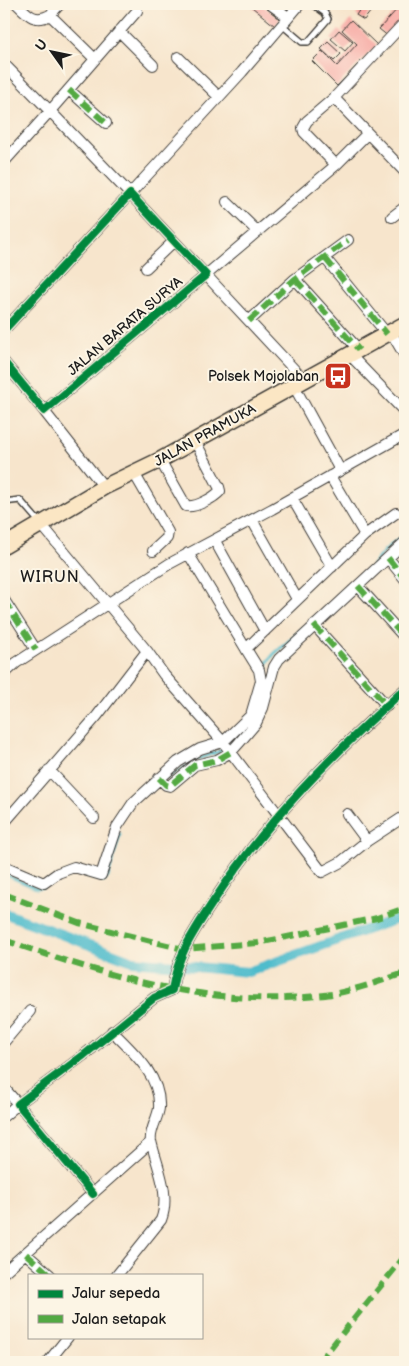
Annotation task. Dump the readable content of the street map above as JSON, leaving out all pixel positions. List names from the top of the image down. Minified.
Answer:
{"streets":{"main road":["JALAN PRAMUKA"],"street":["JALAN BARATA SURYA"]},"districts":["WIRUN"],"places":{"bus stop":["Polsek Mojolaban"]},"legend":["Jalur sepeda","Jalan setapak"],"north":"top left"}
